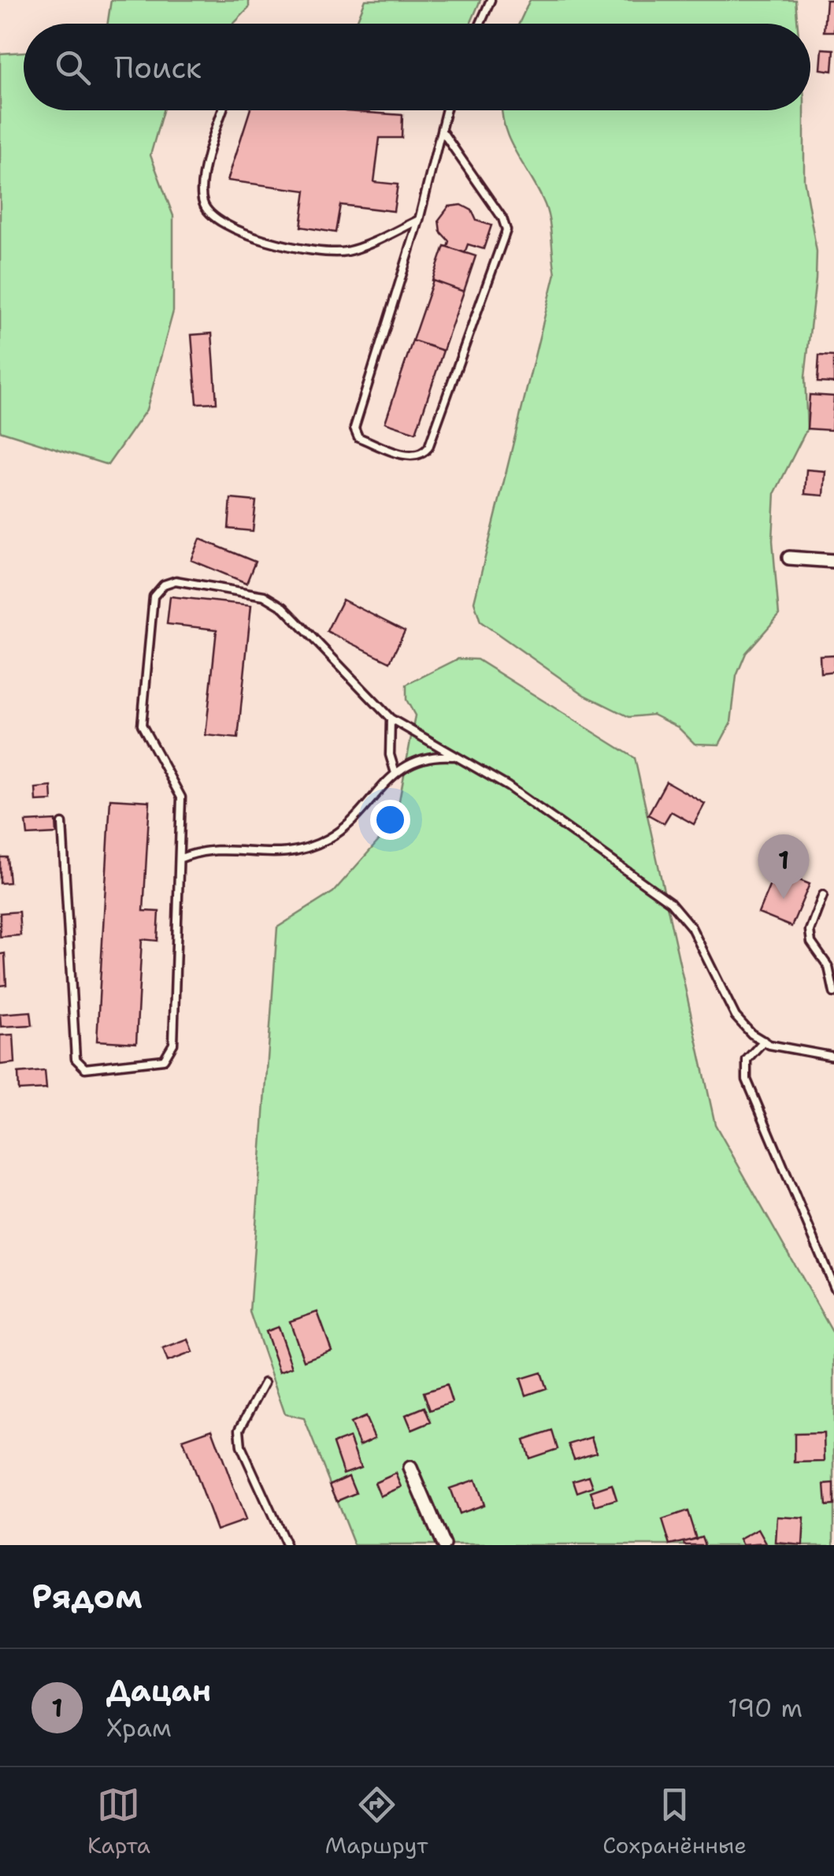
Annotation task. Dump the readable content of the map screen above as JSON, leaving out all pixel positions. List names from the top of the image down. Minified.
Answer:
{"page":{"search":"Поиск","pins":"1","heading":"Рядом","list":[{"mark":"1","name":"Дацан","note":"Храм","value":"190 m"}],"nav":["Карта","Маршрут","Сохранённые"]}}
